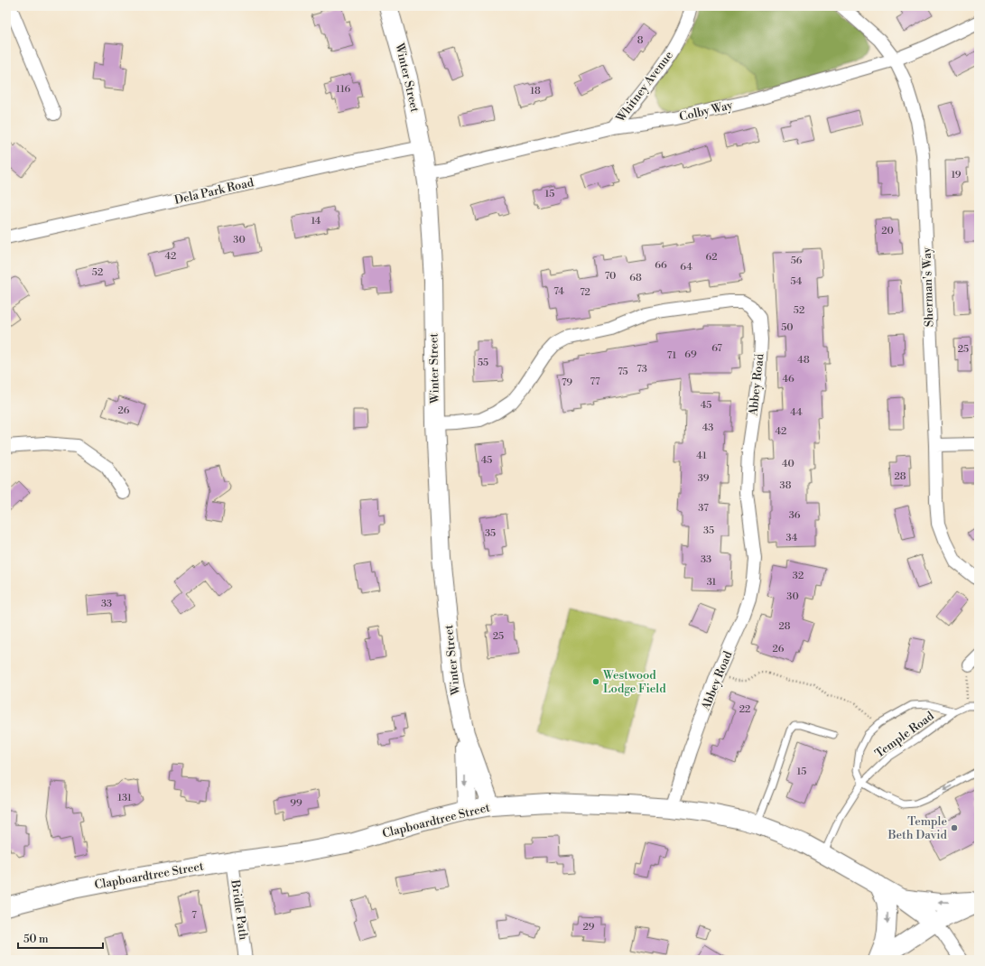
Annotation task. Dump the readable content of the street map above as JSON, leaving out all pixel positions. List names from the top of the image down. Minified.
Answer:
{"streets":{"street":["Winter Street","Whitney Avenue","Colby Way","Dela Park Road","Sherman's Way","Abbey Road","Clapboardtree Street","Bridle Path"],"lane":["Temple Road"]},"crossings":[["Winter Street","Colby Way"],["Winter Street","Dela Park Road"],["Winter Street","Abbey Road"],["Winter Street","Clapboardtree Street"],["Whitney Avenue","Colby Way"],["Colby Way","Sherman's Way"],["Abbey Road","Clapboardtree Street"],["Temple Road","Clapboardtree Street"],["Clapboardtree Street","Bridle Path"]],"places":["Westwood Lodge Field","Temple Beth David"],"house_numbers":["8","116","18","19","15","14","20","30","42","62","56","66","64","52","70","68","54","74","72","52","50","67","25","69","71","48","55","73","75","46","77","79","45","26","44","43","42","41","45","40","28","39","38","37","36","35","35","34","33","32","31","30","33","28","25","26","22","15","131","99","7","29"],"scale_bar":"50 m"}
